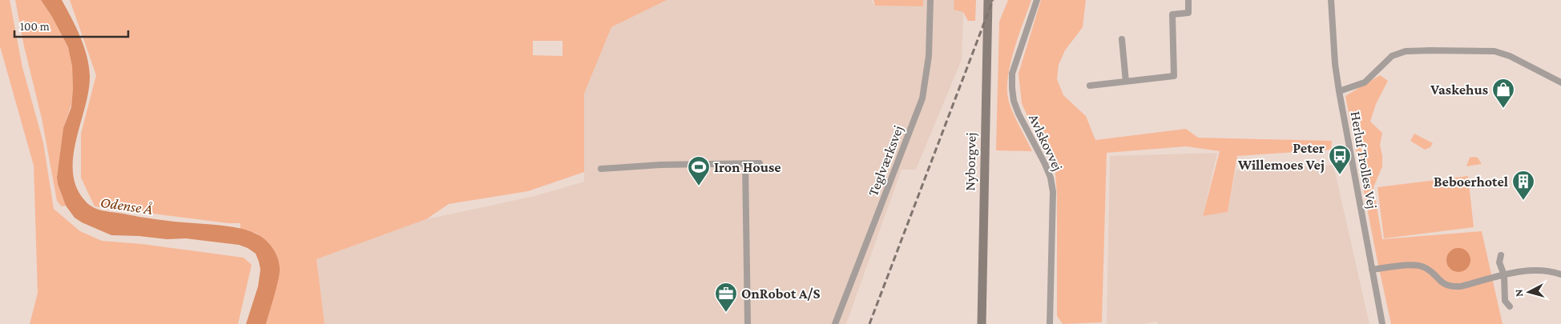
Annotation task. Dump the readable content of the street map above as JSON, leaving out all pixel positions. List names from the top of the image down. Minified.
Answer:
{"streets":{"main road":["Nyborgvej"],"street":["Avlskovvej","Herluf Trolles Vej","Teglværksvej"]},"water":["Odense Å"],"places":{"shop":["Vaskehus"],"bus stop":["Peter Willemoes Vej"],"sports":["Iron House"],"building":["Beboerhotel"],"office":["OnRobot A/S"]},"scale_bar":"100 m","north":"left"}
